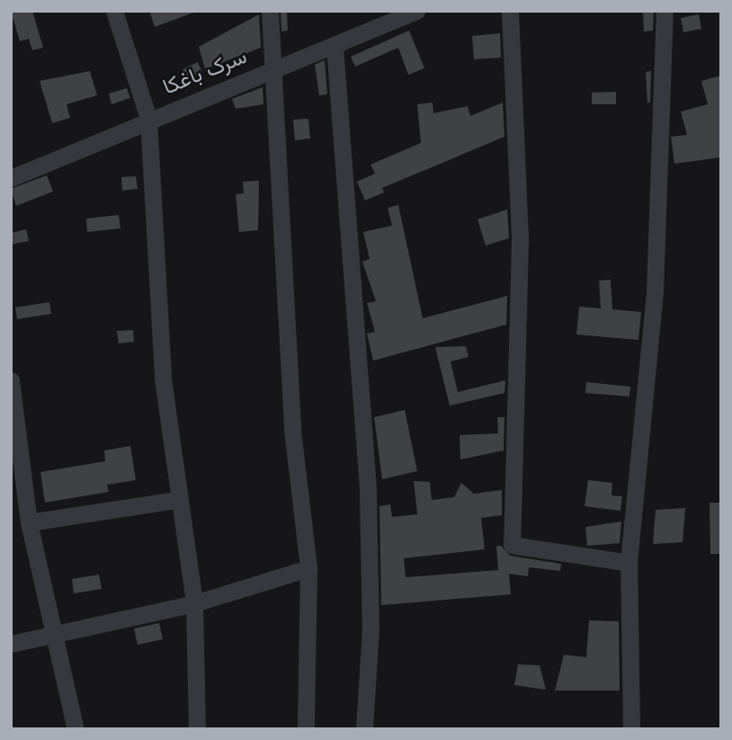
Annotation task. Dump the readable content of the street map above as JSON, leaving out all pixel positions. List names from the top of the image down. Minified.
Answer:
{"streets":{"street":["سرک باغکا"]}}
